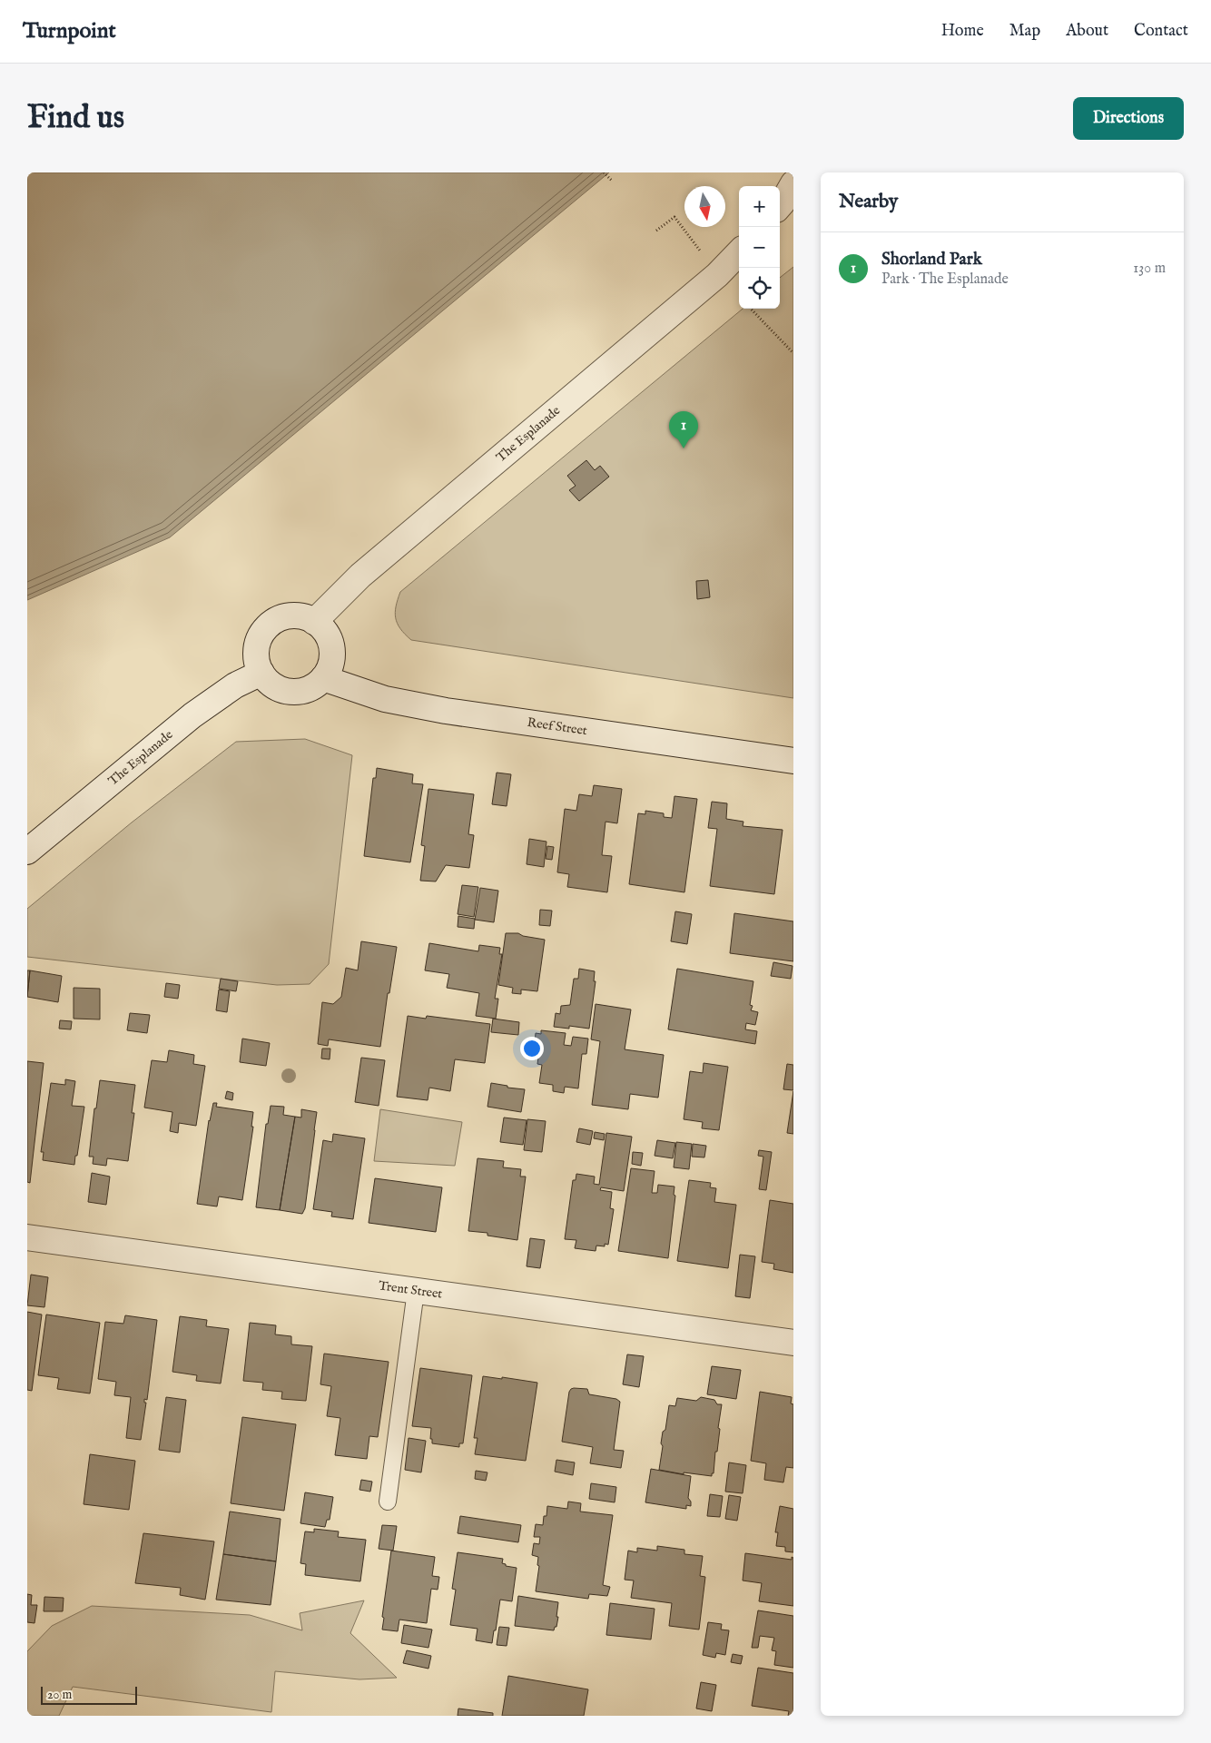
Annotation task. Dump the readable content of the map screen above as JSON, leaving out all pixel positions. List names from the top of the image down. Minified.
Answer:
{"streets":{"street":["The Esplanade","Reef Street","Trent Street"]},"crossings":[["The Esplanade","Reef Street"]],"scale_bar":"20 m","north":"bottom","page":{"header":"Turnpoint","nav":["Home","Map","About","Contact"],"buttons":"Directions","title":"Find us","heading":"Nearby","map_buttons":["+","−"],"list":[{"mark":"1","name":"Shorland Park","note":"Park · The Esplanade","value":"130 m"}],"pins":"1","scale":"20 m"}}
